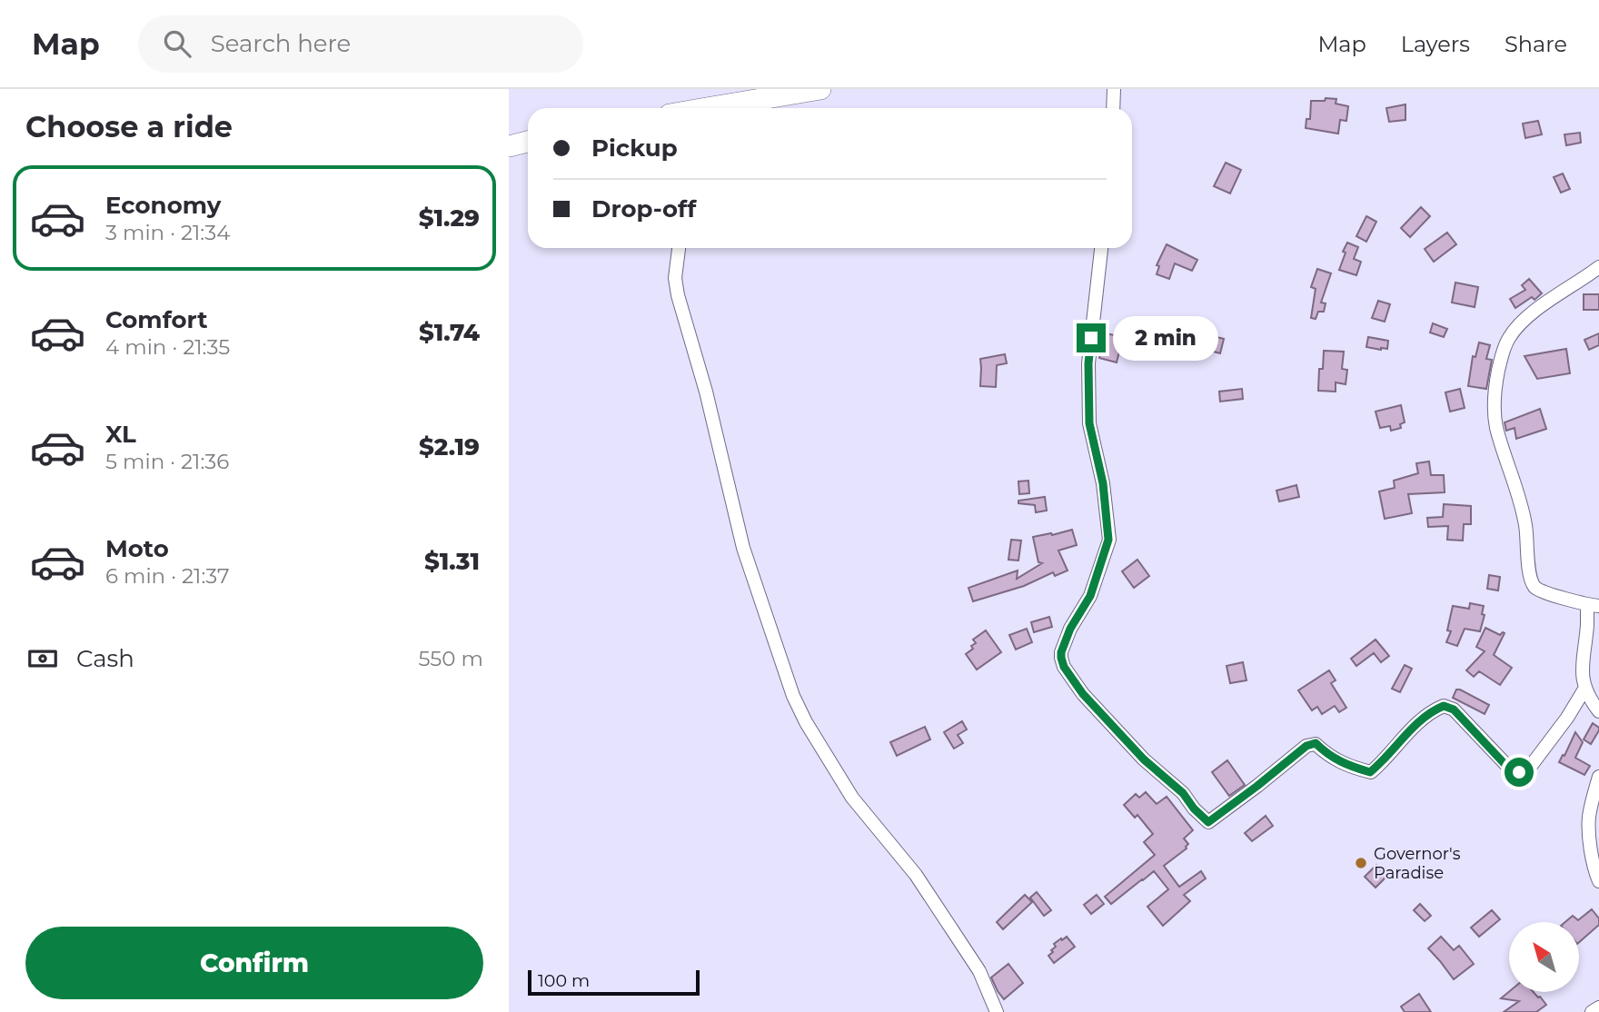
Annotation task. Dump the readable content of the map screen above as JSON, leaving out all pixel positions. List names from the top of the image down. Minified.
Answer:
{"places":["Governor's Paradise"],"scale_bar":"100 m","north":"top left","page":{"header":"Map","search":"Search here","nav":["Map","Layers","Share"],"heading":"Choose a ride","banner":["Pickup","Drop-off"],"list":[{"name":"Economy","note":"3 min · 21:34","value":"$1.29"},{"name":"Comfort","note":"4 min · 21:35","value":"$1.74"},{"name":"XL","note":"5 min · 21:36","value":"$2.19"},{"name":"Moto","note":"6 min · 21:37","value":"$1.31"}],"bubble":"2 min","pay":["Cash","550 m"],"buttons":"Confirm","scale":"100 m"}}
